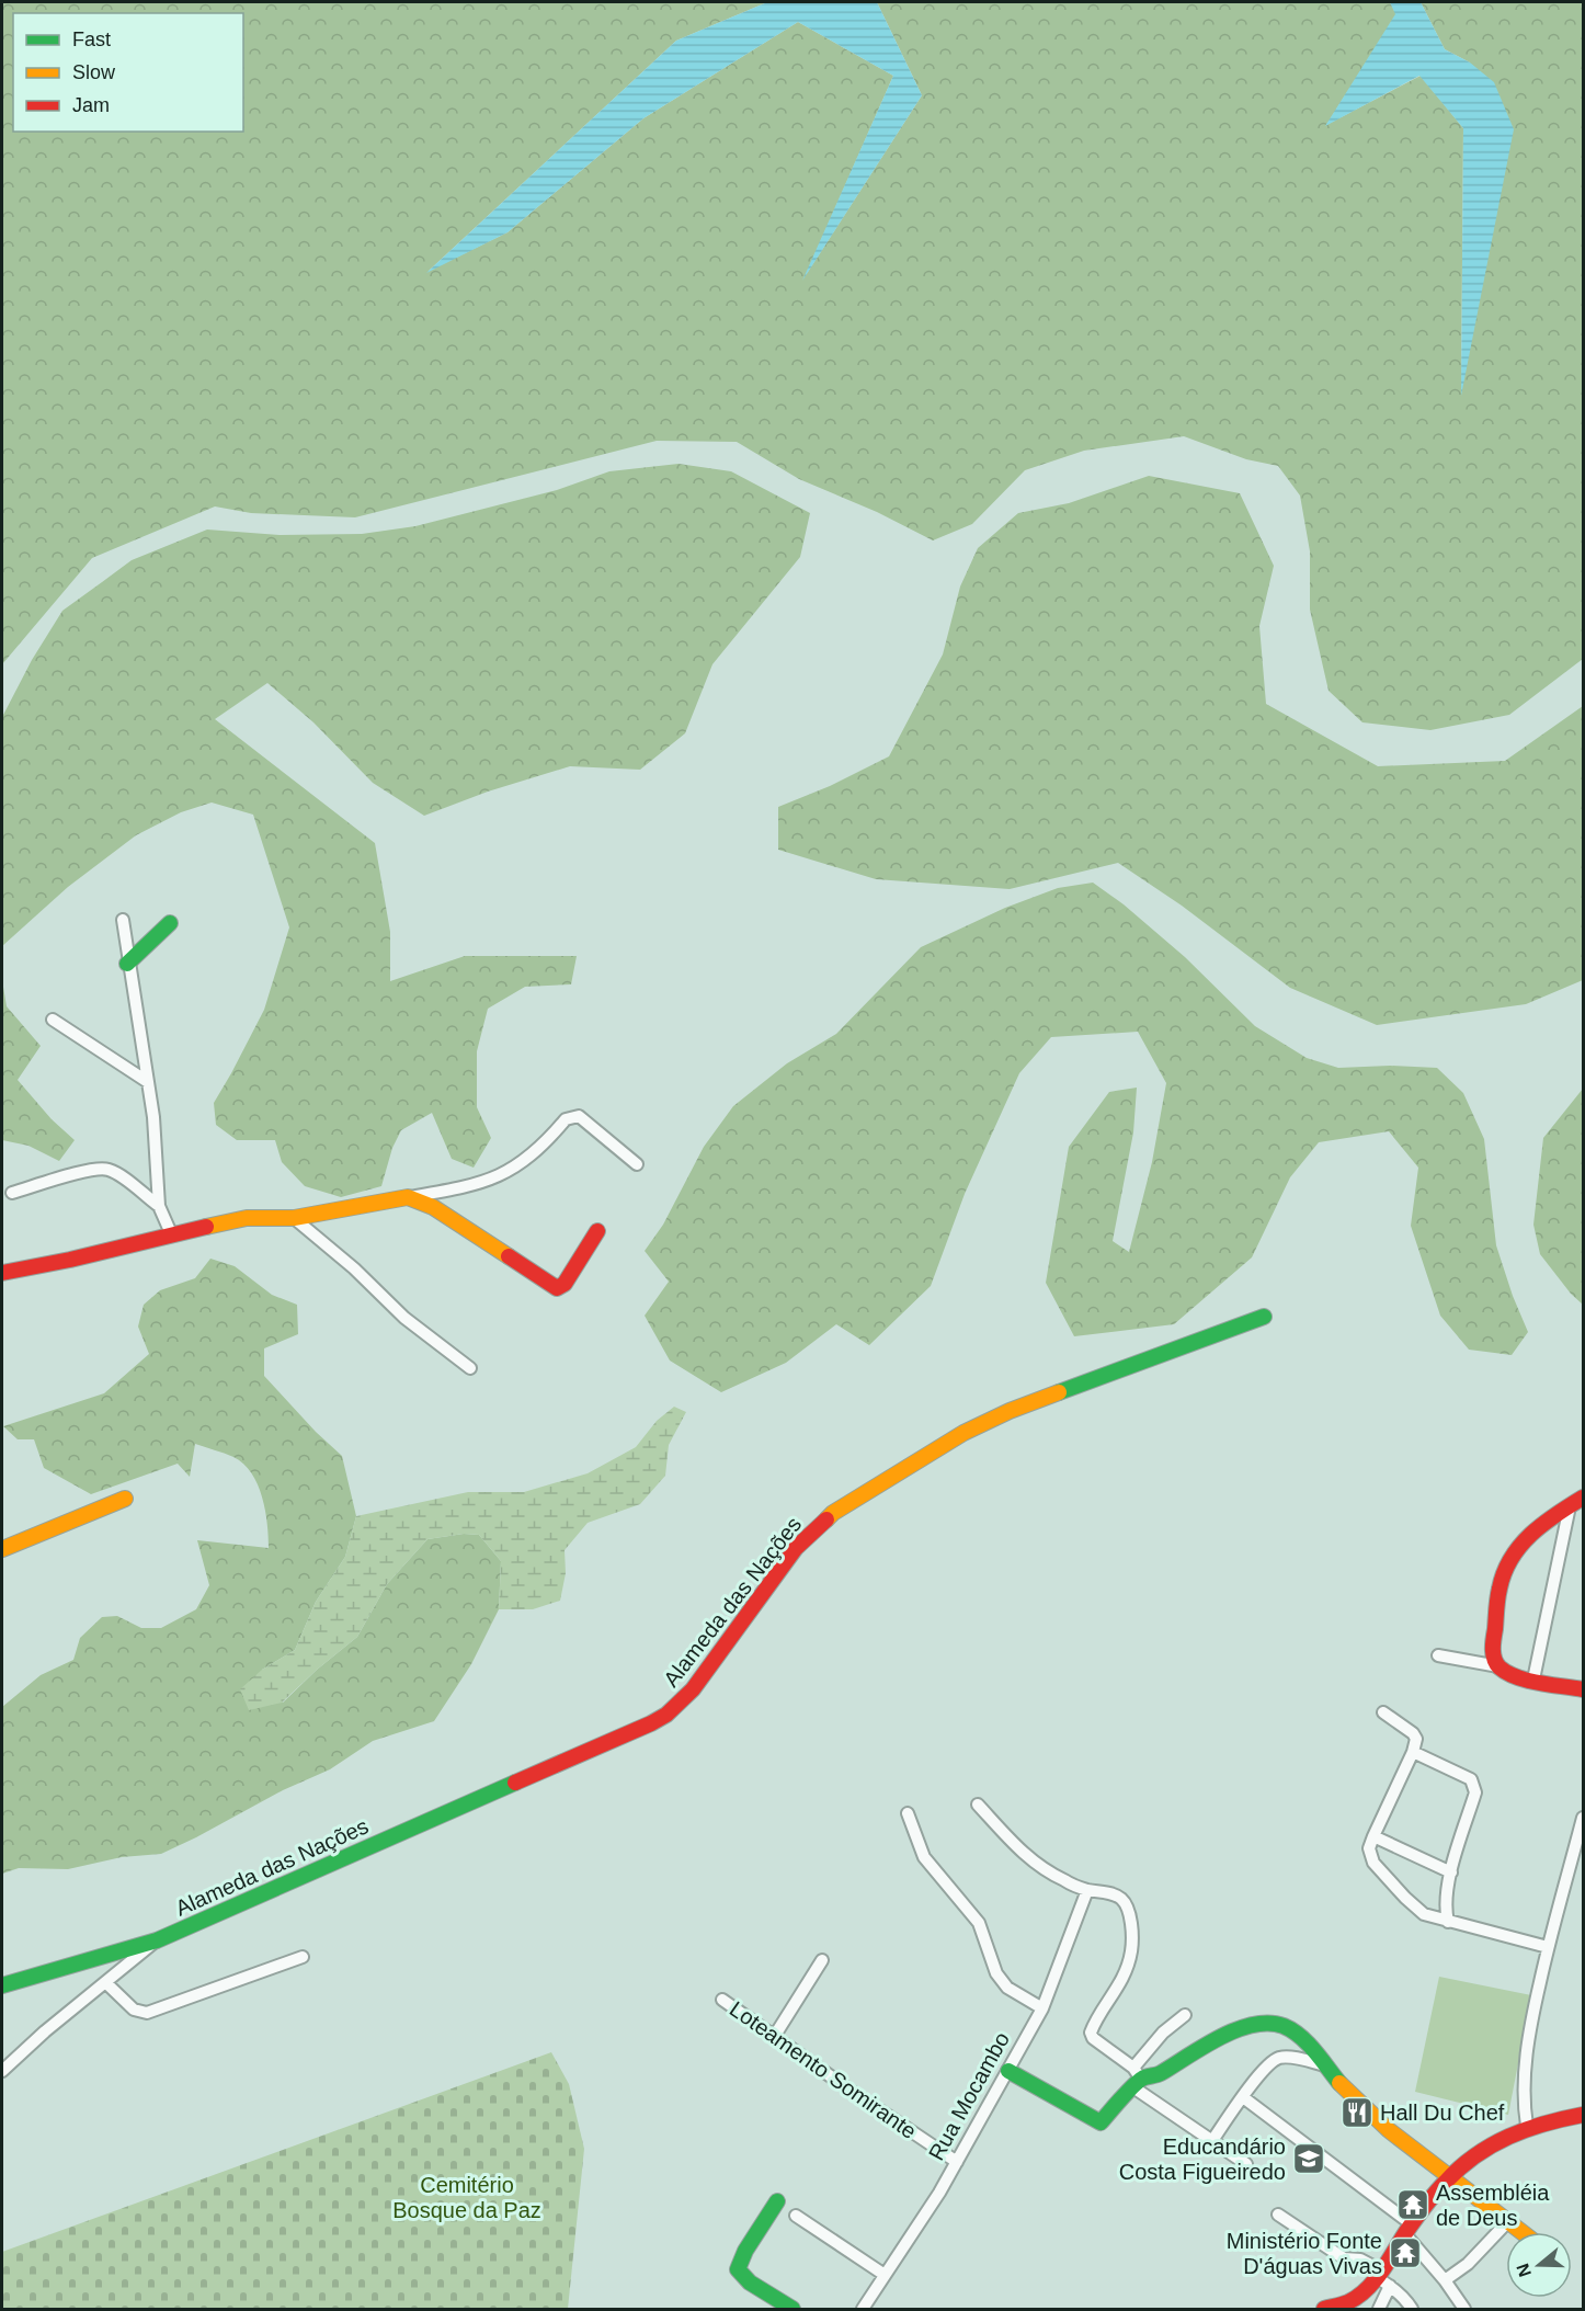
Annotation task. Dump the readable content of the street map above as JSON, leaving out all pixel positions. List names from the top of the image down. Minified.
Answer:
{"streets":{"street":["Alameda das Nações","Loteamento Somirante","Rua Mocambo"]},"crossings":[["Loteamento Somirante","Rua Mocambo"]],"parks":["Cemitério Bosque da Paz"],"places":{"restaurant":["Hall Du Chef"],"school or university":["Educandário Costa Figueiredo"],"temple":["Assembléia de Deus","Ministério Fonte D'águas Vivas"]},"legend":["Fast","Slow","Jam"],"north":"left"}
